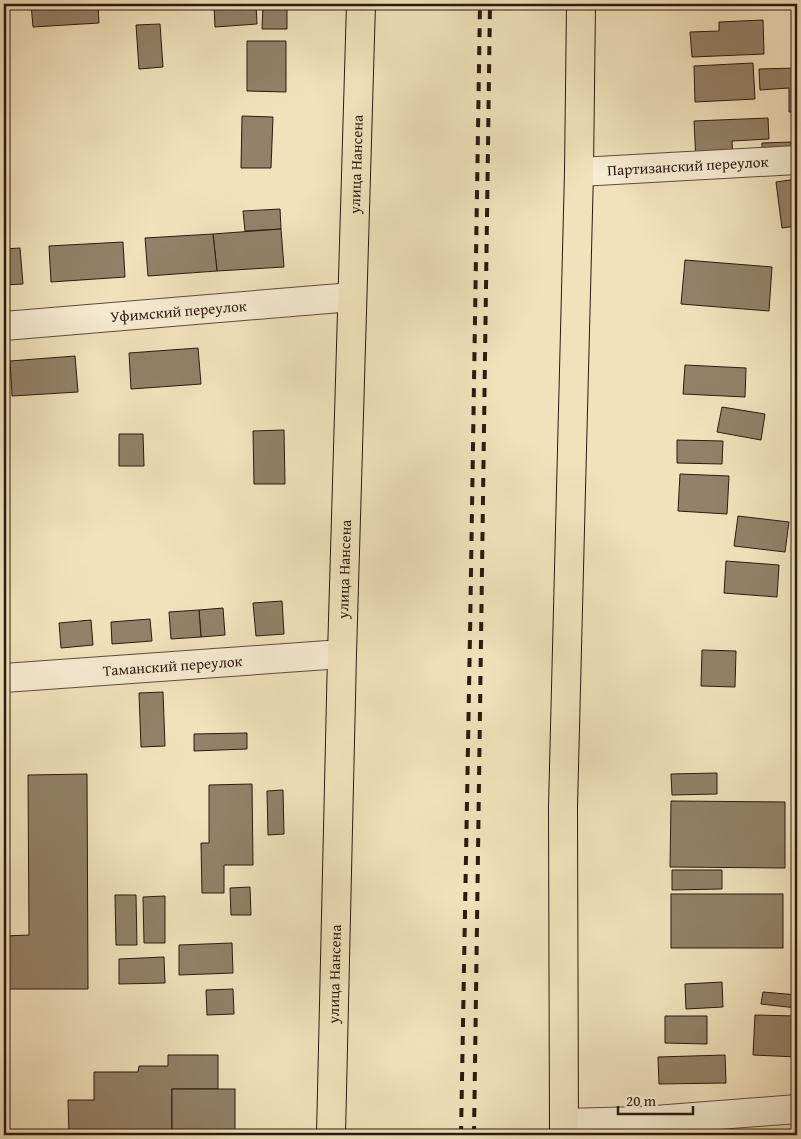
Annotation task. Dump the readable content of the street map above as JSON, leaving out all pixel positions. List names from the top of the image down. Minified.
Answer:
{"streets":{"main road":["улица Нансена"],"street":["Партизанский переулок","Уфимский переулок","Таманский переулок"]},"crossings":[["улица Нансена","Уфимский переулок"],["улица Нансена","Таманский переулок"]],"scale_bar":"20 m"}
